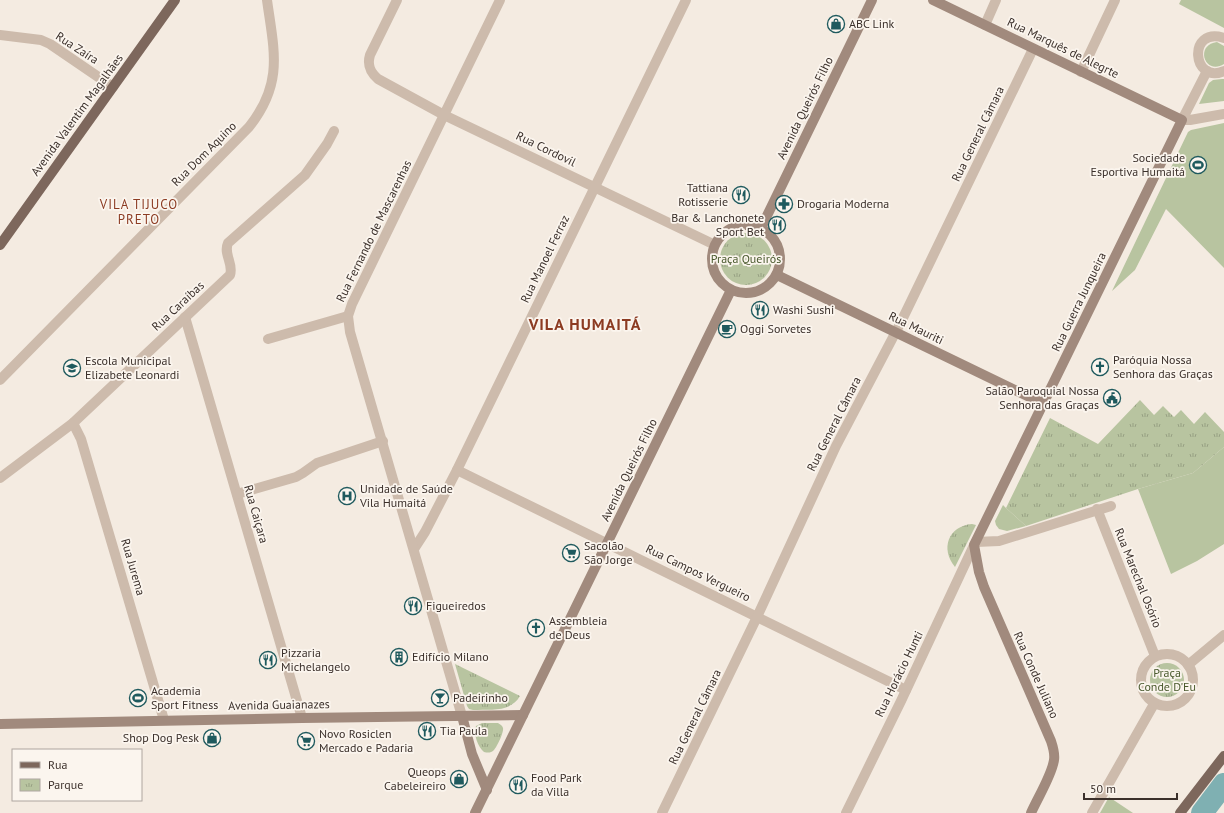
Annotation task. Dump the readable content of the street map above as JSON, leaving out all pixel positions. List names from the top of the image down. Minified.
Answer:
{"streets":{"main road":["Rua Marquês de Alegrte","Avenida Queirós Filho","Avenida Valentim Magalhães","Rua Guerra Junqueira","Rua Mauriti","Rua Conde Juliano","Avenida Guaianazes"],"street":["Rua Zaíra","Rua General Câmara","Rua Cordovil","Rua Dom Aquino","Rua Fernando de Mascarenhas","Rua Manoel Ferraz","Rua Caraíbas","Rua Caiçara","Rua Jurema","Rua Campos Vergueiro","Rua Marechal Osório","Rua Horácio Hunti"]},"crossings":[["Rua Zaíra","Avenida Valentim Magalhães"],["Rua Marquês de Alegrte","Rua General Câmara"],["Rua Marquês de Alegrte","Rua Guerra Junqueira"],["Avenida Queirós Filho","Rua Cordovil"],["Avenida Queirós Filho","Rua Mauriti"],["Avenida Queirós Filho","Rua Campos Vergueiro"],["Avenida Queirós Filho","Avenida Guaianazes"],["Rua General Câmara","Rua Mauriti"],["Rua General Câmara","Rua Campos Vergueiro"],["Rua Cordovil","Rua Fernando de Mascarenhas"],["Rua Cordovil","Rua Manoel Ferraz"],["Rua Cordovil","Rua Mauriti"],["Rua Fernando de Mascarenhas","Rua Manoel Ferraz"],["Rua Fernando de Mascarenhas","Avenida Guaianazes"],["Rua Manoel Ferraz","Rua Campos Vergueiro"],["Rua Guerra Junqueira","Rua Mauriti"],["Rua Guerra Junqueira","Rua Horácio Hunti"],["Rua Guerra Junqueira","Rua Conde Juliano"],["Rua Caraíbas","Rua Caiçara"],["Rua Caraíbas","Rua Jurema"],["Rua Caiçara","Avenida Guaianazes"],["Rua Jurema","Avenida Guaianazes"],["Rua Campos Vergueiro","Rua Horácio Hunti"],["Rua Horácio Hunti","Rua Conde Juliano"]],"districts":["VILA TIJUCO PRETO","VILA HUMAITÁ"],"parks":["Praça Queirós","Praça Conde D'Eu"],"places":{"shop":["ABC Link","Shop Dog Pesk","Queops Cabeleireiro"],"sports":["Sociedade Esportiva Humaitá","Academia Sport Fitness"],"restaurant":["Tattiana Rotisserie","Bar & Lanchonete Sport Bet","Washi Sushi","Figueiredos","Pizzaria Michelangelo","Tia Paula","Food Park da Villa"],"pharmacy":["Drogaria Moderna"],"cafe":["Oggi Sorvetes"],"church":["Paróquia Nossa Senhora das Graças","Assembleia de Deus"],"school or university":["Escola Municipal Elizabete Leonardi"],"public building":["Salão Paroquial Nossa Senhora das Graças"],"hospital":["Unidade de Saúde Vila Humaitá"],"supermarket":["Sacolão São Jorge","Novo Rosiclen Mercado e Padaria"],"building":["Edifício Milano"],"bar":["Padeirinho"]},"legend":["Rua","Parque"],"scale_bar":"50 m"}
